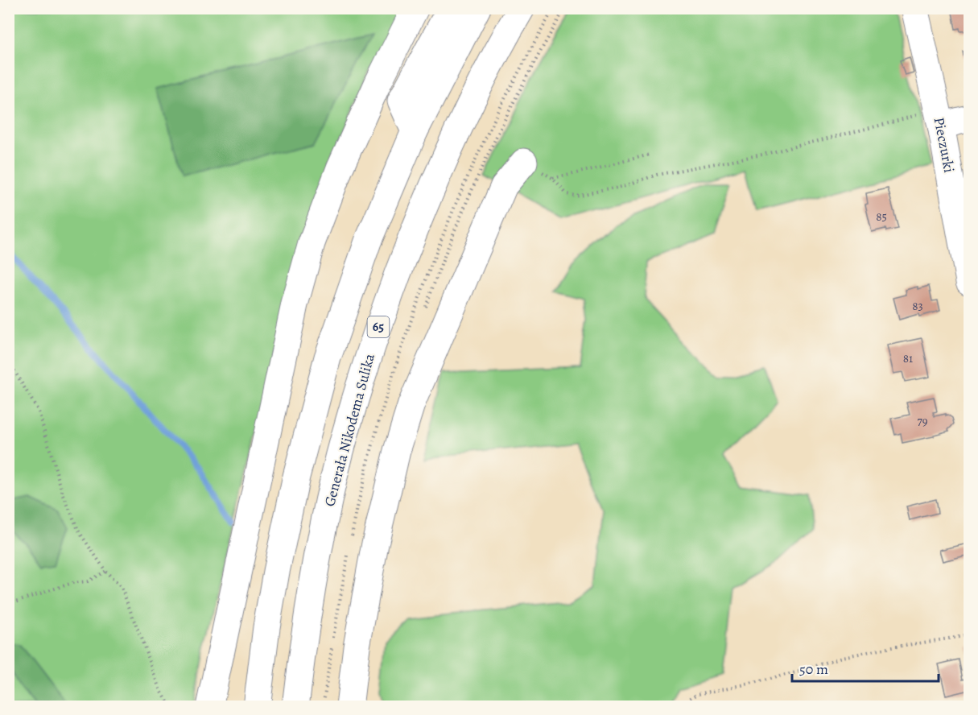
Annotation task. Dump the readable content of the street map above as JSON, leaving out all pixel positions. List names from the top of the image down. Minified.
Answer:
{"streets":{"main road":["Pieczurki","65","Generała Nikodema Sulika"]},"house_numbers":["85","83","81","79"],"scale_bar":"50 m"}
